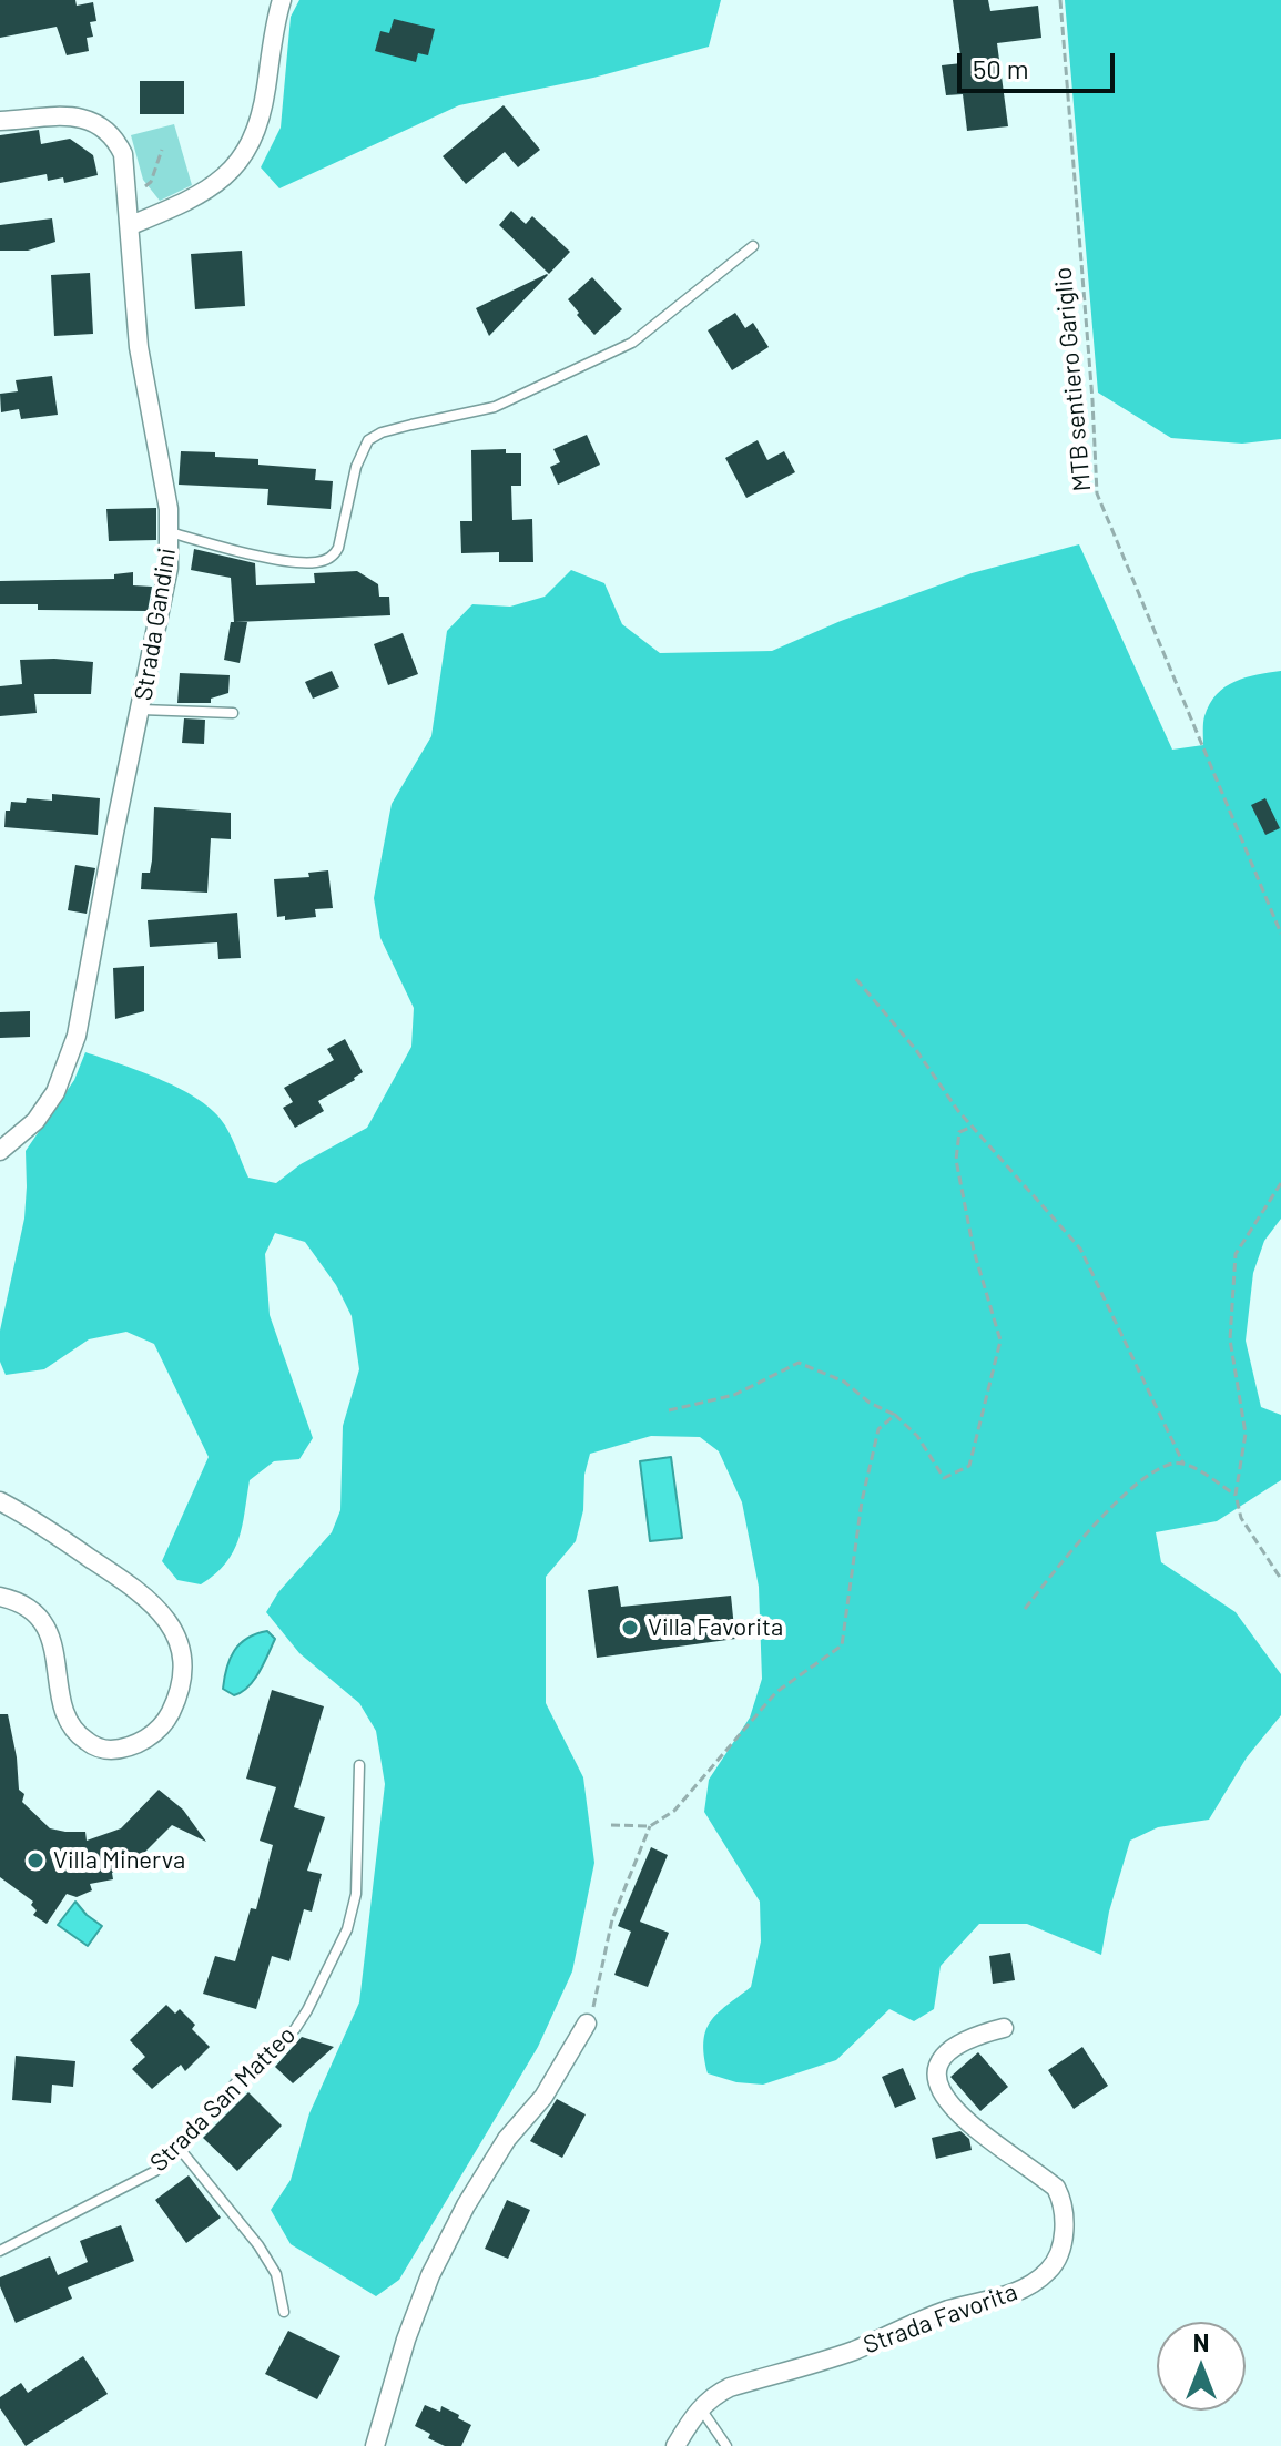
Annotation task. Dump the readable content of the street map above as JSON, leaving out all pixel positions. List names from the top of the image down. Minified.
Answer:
{"streets":{"street":["Strada Gandini","Strada Favorita"],"lane":["Strada San Matteo"],"path":["MTB sentiero Gariglio"]},"places":["Villa Favorita","Villa Minerva"],"scale_bar":"50 m","north":"top"}
